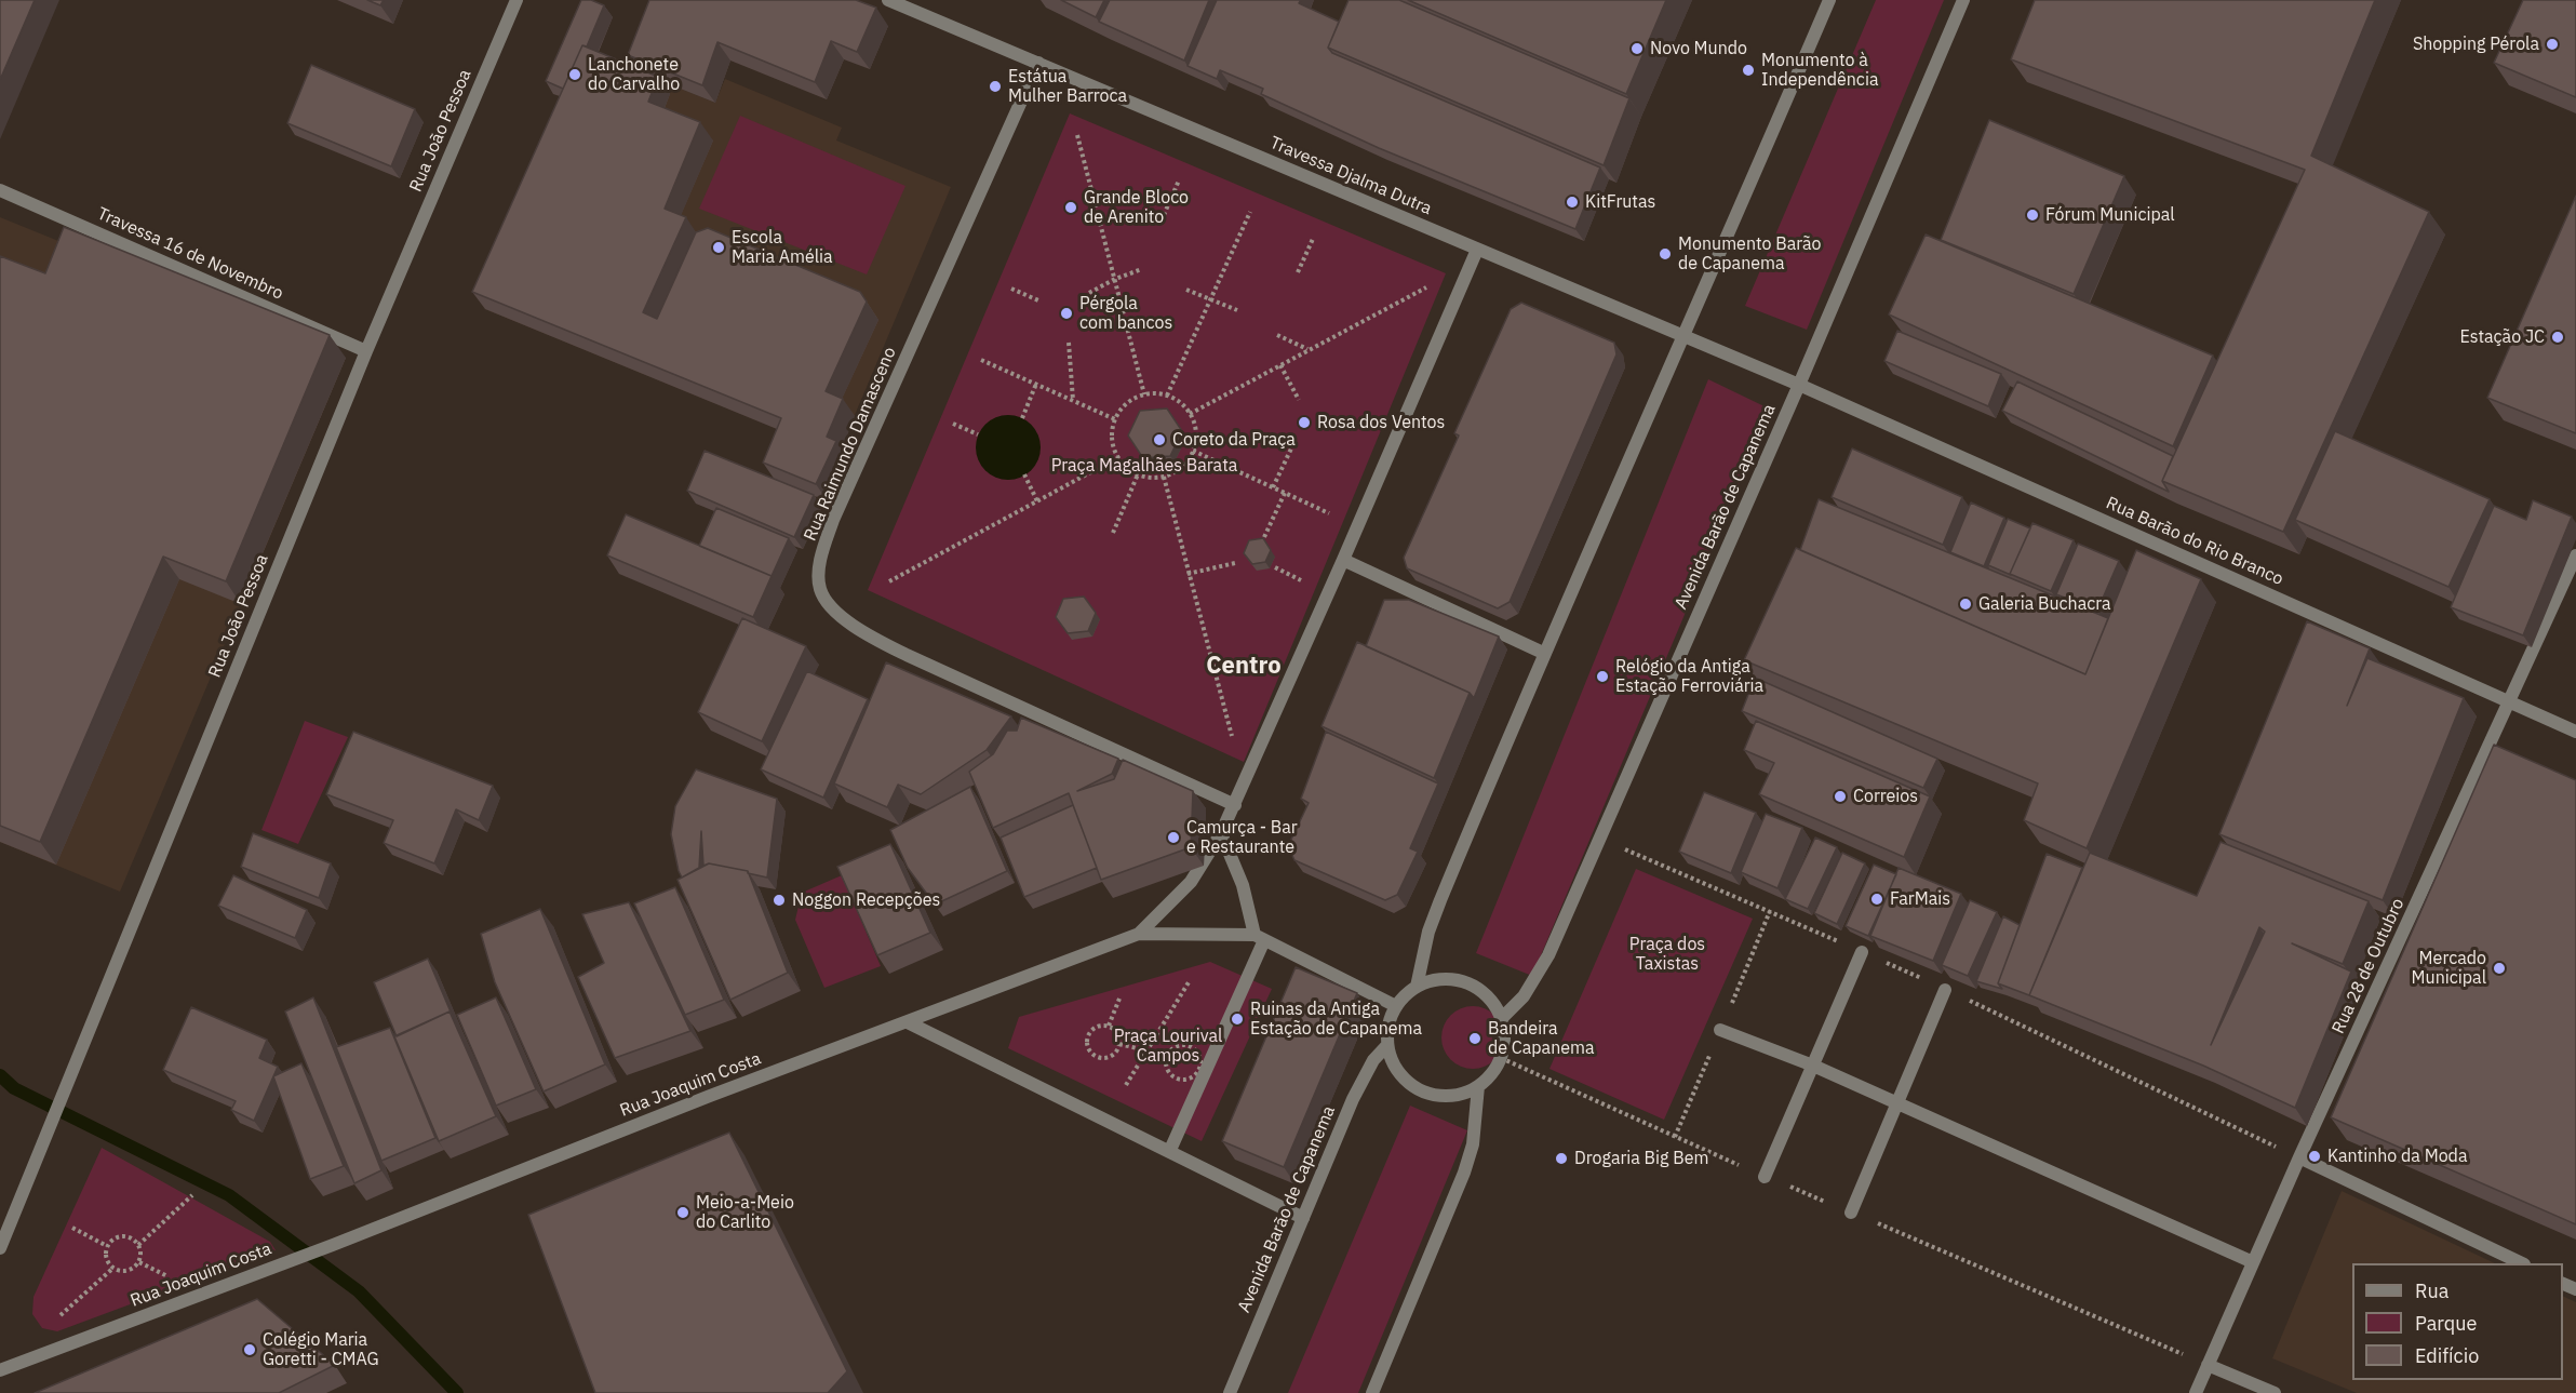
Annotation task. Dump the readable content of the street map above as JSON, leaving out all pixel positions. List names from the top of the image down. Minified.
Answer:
{"streets":{"street":["Rua João Pessoa","Travessa Djalma Dutra","Travessa 16 de Novembro","Rua Raimundo Damasceno","Avenida Barão de Capanema","Rua Barão do Rio Branco","Rua 28 de Outubro","Rua Joaquim Costa"]},"crossings":[["Rua João Pessoa","Travessa 16 de Novembro"],["Travessa Djalma Dutra","Rua Raimundo Damasceno"],["Travessa Djalma Dutra","Avenida Barão de Capanema"],["Travessa Djalma Dutra","Rua Barão do Rio Branco"],["Avenida Barão de Capanema","Rua Barão do Rio Branco"],["Avenida Barão de Capanema","Rua Joaquim Costa"],["Rua Barão do Rio Branco","Rua 28 de Outubro"]],"districts":["Centro"],"parks":["Praça Magalhães Barata","Praça dos Taxistas","Praça Lourival Campos"],"places":["Shopping Pérola","Novo Mundo","Monumento à Independência","Lanchonete do Carvalho","Estátua Mulher Barroca","KitFrutas","Grande Bloco de Arenito","Fórum Municipal","Escola Maria Amélia","Monumento Barão de Capanema","Pérgola com bancos","Estação JC","Rosa dos Ventos","Coreto da Praça","Galeria Buchacra","Relógio da Antiga Estação Ferroviária","Correios","Camurça - Bar e Restaurante","FarMais","Noggon Recepções","Mercado Municipal","Ruinas da Antiga Estação de Capanema","Bandeira de Capanema","Kantinho da Moda","Drogaria Big Bem","Meio-a-Meio do Carlito","Colégio Maria Goretti - CMAG"],"legend":["Rua","Parque","Edifício"]}
